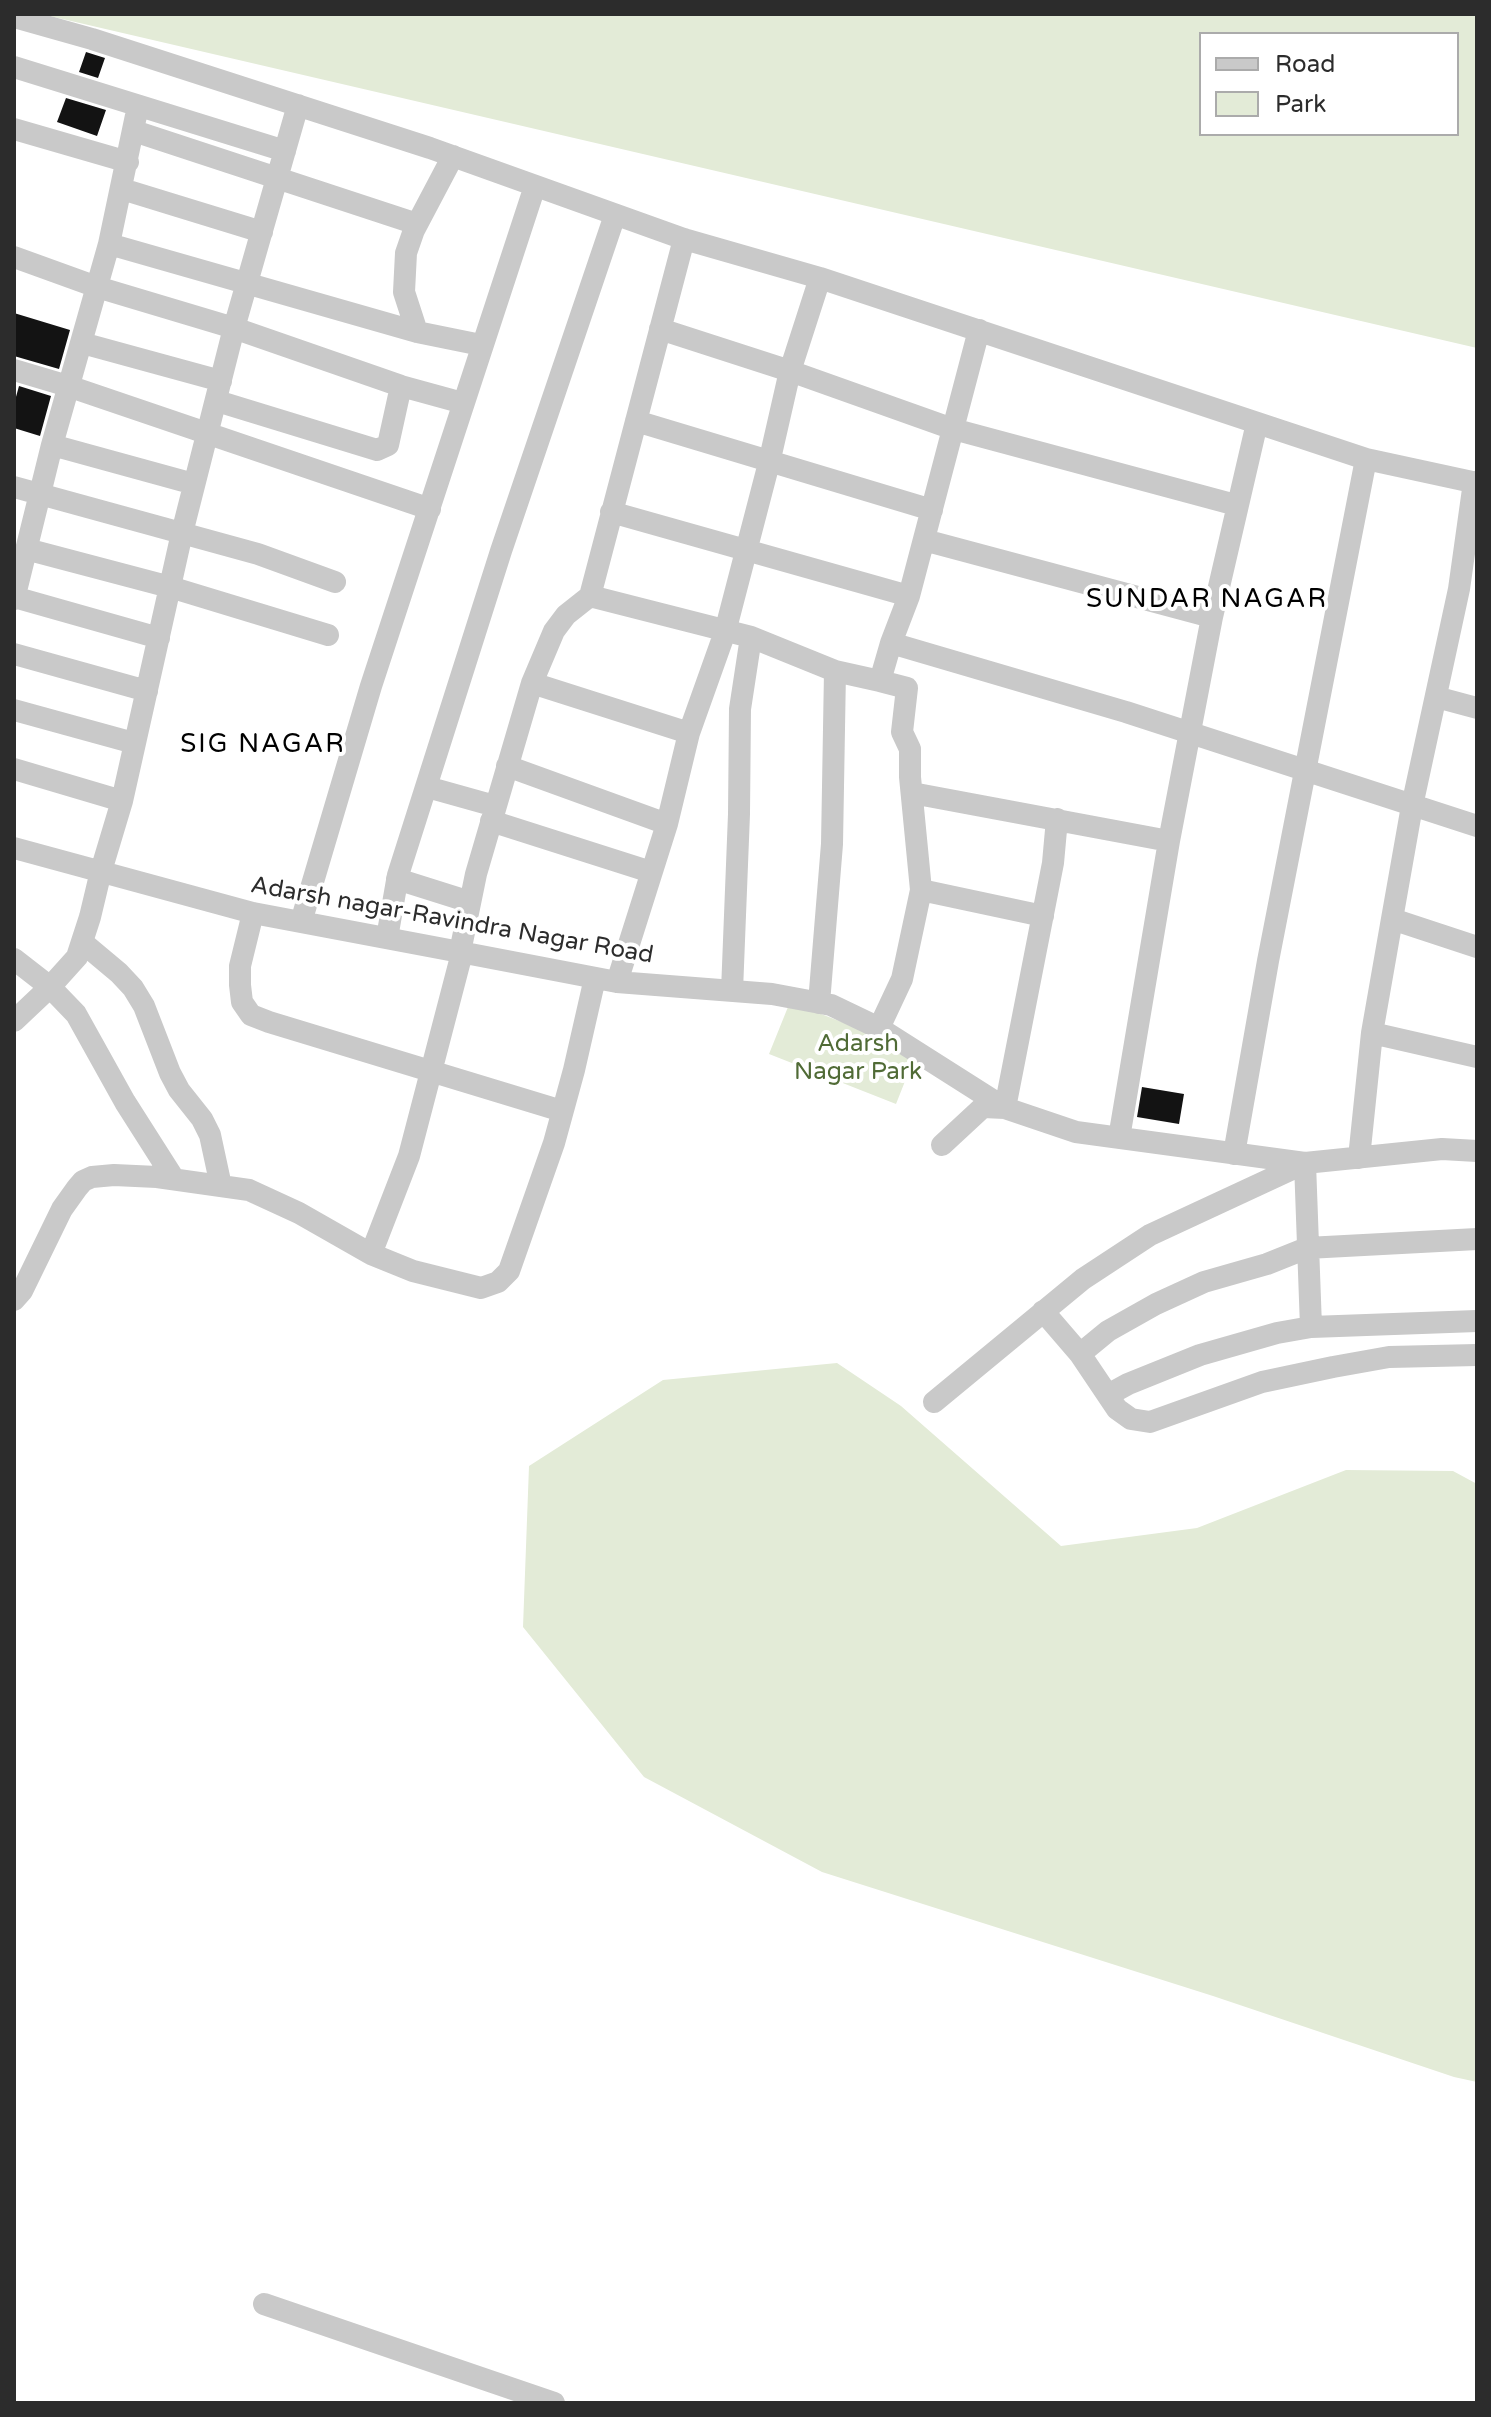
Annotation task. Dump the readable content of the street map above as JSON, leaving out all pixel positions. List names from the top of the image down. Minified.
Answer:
{"streets":{"street":["Adarsh nagar-Ravindra Nagar Road"]},"districts":["SUNDAR NAGAR","SIG NAGAR"],"parks":["Adarsh Nagar Park"],"legend":["Road","Park"]}
